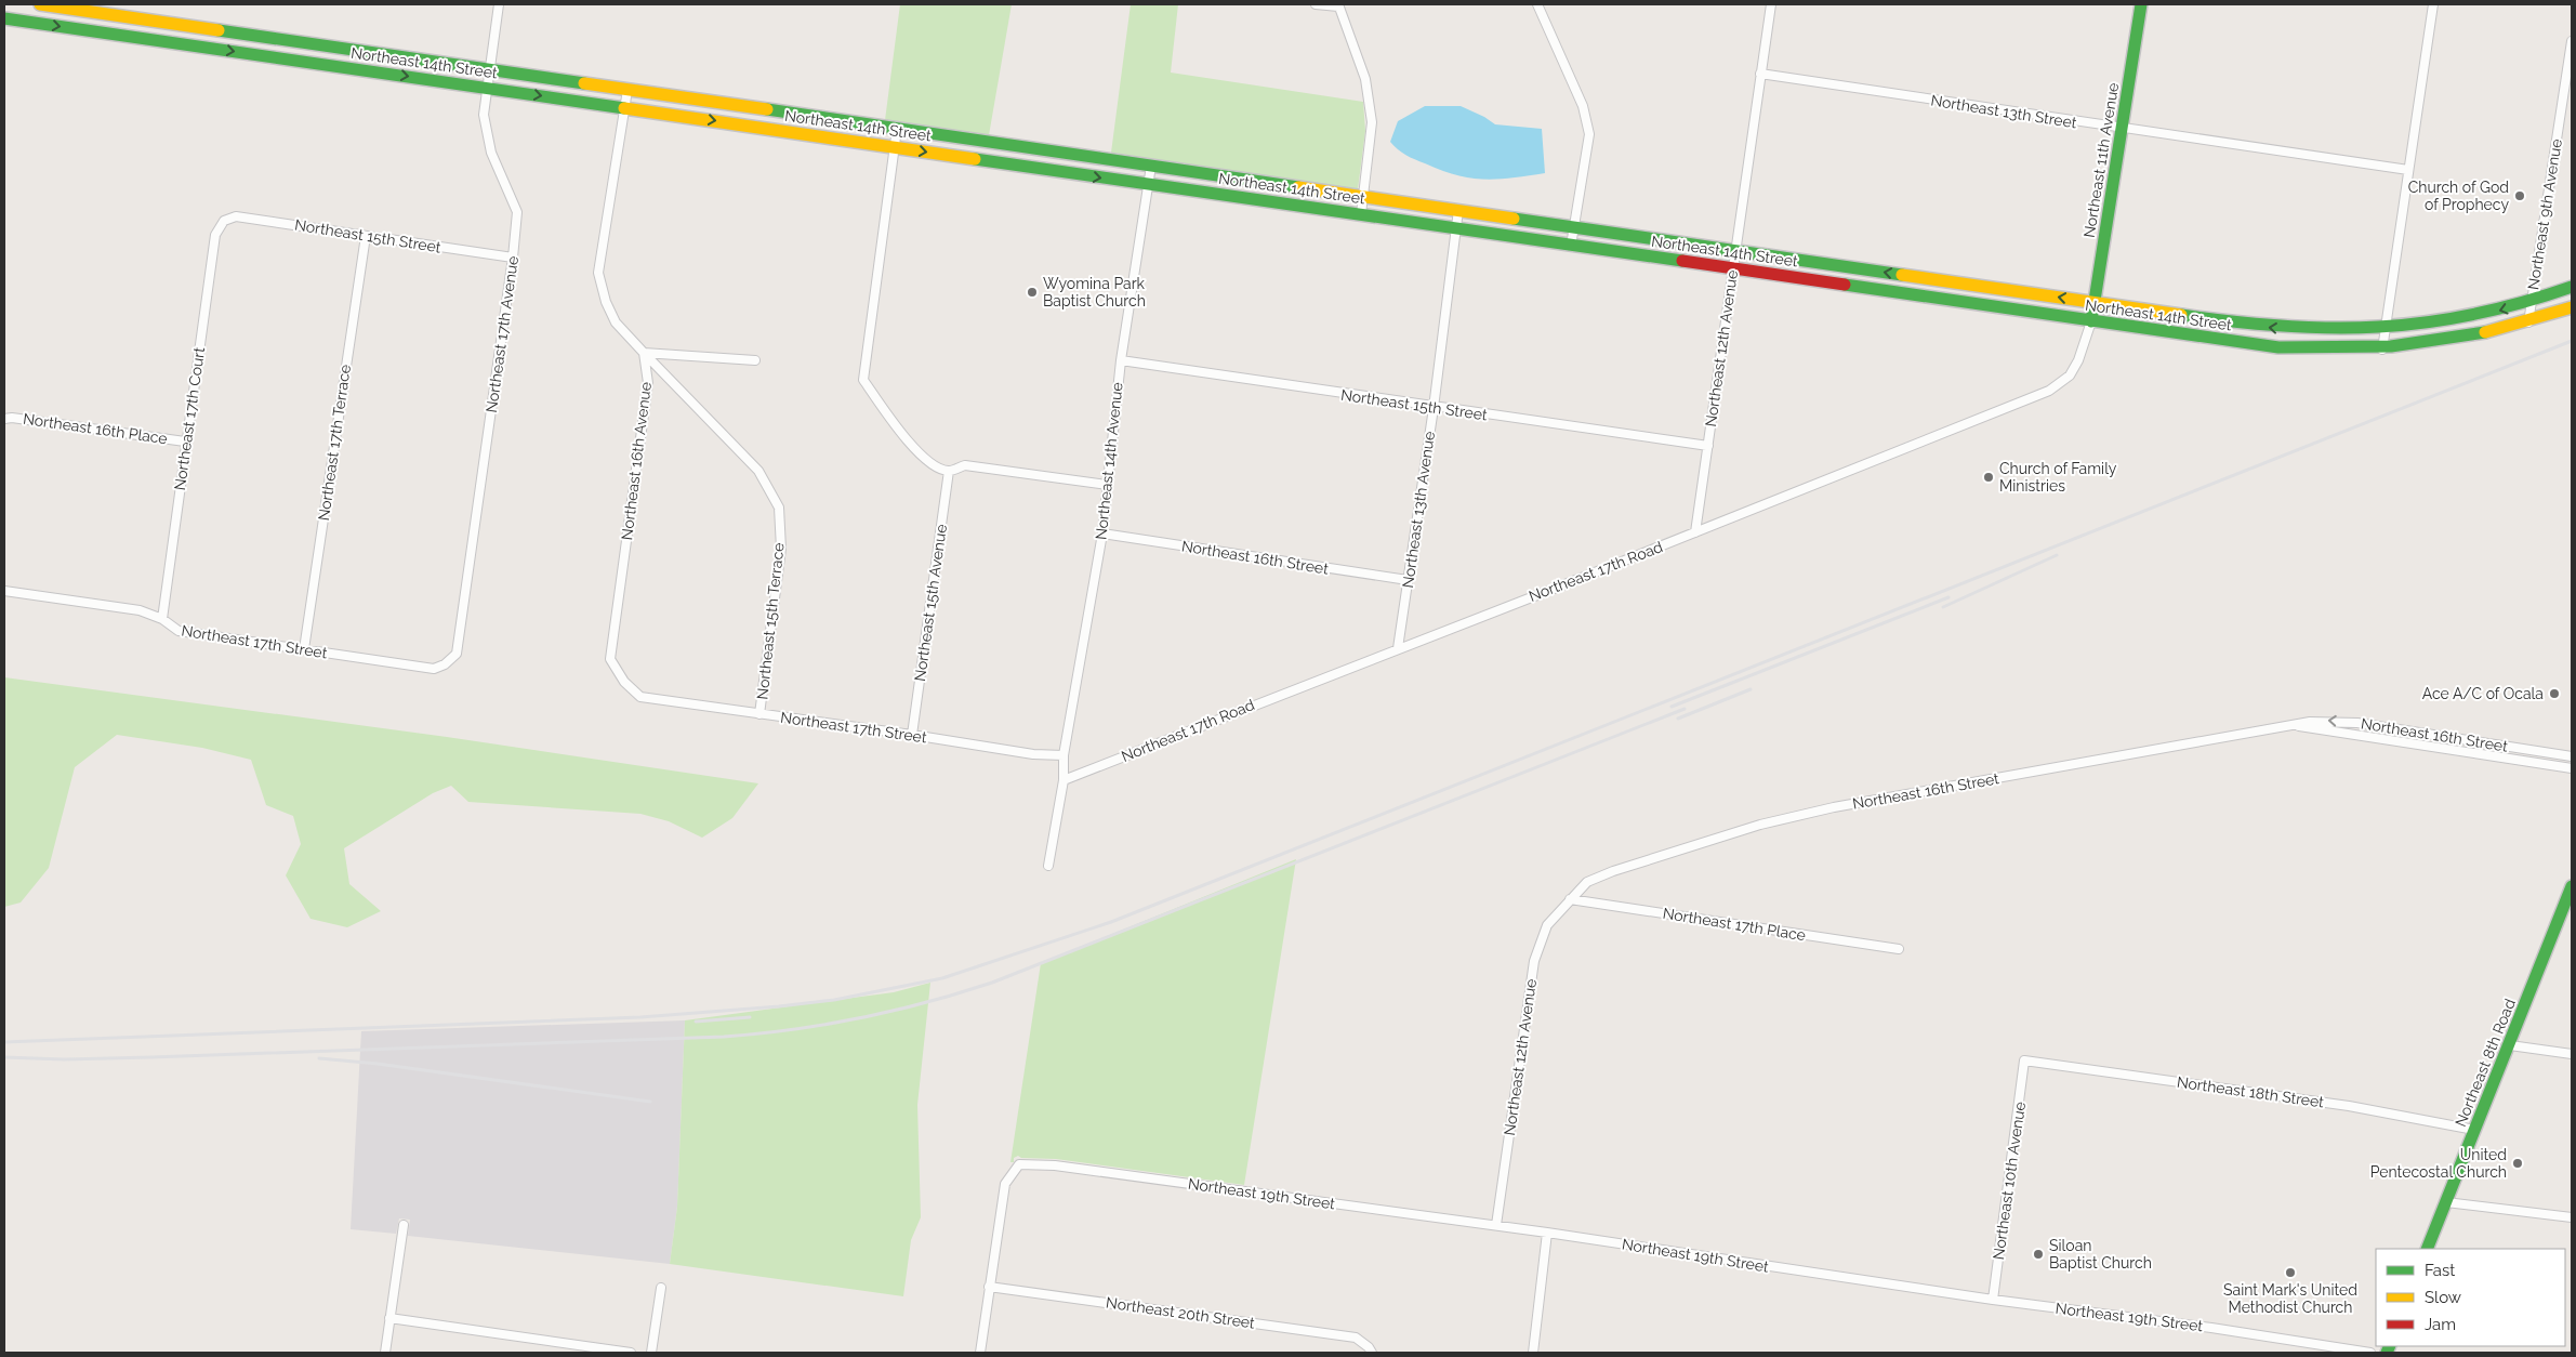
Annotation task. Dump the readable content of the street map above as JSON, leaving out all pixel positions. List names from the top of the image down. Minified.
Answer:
{"streets":{"main road":["Northeast 14th Street","Northeast 11th Avenue","Northeast 8th Road"],"street":["Northeast 13th Street","Northeast 9th Avenue","Northeast 15th Street","Northeast 17th Avenue","Northeast 12th Avenue","Northeast 17th Court","Northeast 16th Place","Northeast 17th Terrace","Northeast 16th Avenue","Northeast 14th Avenue","Northeast 13th Avenue","Northeast 16th Street","Northeast 17th Road","Northeast 15th Avenue","Northeast 15th Terrace","Northeast 17th Street","Northeast 17th Place","Northeast 18th Street","Northeast 10th Avenue","Northeast 19th Street","Northeast 20th Street"]},"crossings":[["Northeast 14th Street","Northeast 11th Avenue"],["Northeast 14th Street","Northeast 9th Avenue"],["Northeast 14th Street","Northeast 17th Avenue"],["Northeast 14th Street","Northeast 12th Avenue"],["Northeast 14th Street","Northeast 14th Avenue"],["Northeast 14th Street","Northeast 13th Avenue"],["Northeast 14th Street","Northeast 17th Road"],["Northeast 13th Street","Northeast 11th Avenue"],["Northeast 13th Street","Northeast 12th Avenue"],["Northeast 11th Avenue","Northeast 17th Road"],["Northeast 15th Street","Northeast 17th Avenue"],["Northeast 15th Street","Northeast 12th Avenue"],["Northeast 15th Street","Northeast 17th Court"],["Northeast 15th Street","Northeast 17th Terrace"],["Northeast 15th Street","Northeast 14th Avenue"],["Northeast 15th Street","Northeast 13th Avenue"],["Northeast 17th Avenue","Northeast 17th Street"],["Northeast 12th Avenue","Northeast 16th Street"],["Northeast 12th Avenue","Northeast 17th Road"],["Northeast 12th Avenue","Northeast 17th Place"],["Northeast 12th Avenue","Northeast 19th Street"],["Northeast 17th Court","Northeast 16th Place"],["Northeast 17th Court","Northeast 17th Street"],["Northeast 17th Terrace","Northeast 17th Street"],["Northeast 16th Avenue","Northeast 15th Terrace"],["Northeast 16th Avenue","Northeast 17th Street"],["Northeast 14th Avenue","Northeast 16th Street"],["Northeast 14th Avenue","Northeast 17th Street"],["Northeast 13th Avenue","Northeast 16th Street"],["Northeast 13th Avenue","Northeast 17th Road"],["Northeast 16th Street","Northeast 17th Place"],["Northeast 15th Avenue","Northeast 17th Street"],["Northeast 15th Terrace","Northeast 17th Street"],["Northeast 8th Road","Northeast 18th Street"],["Northeast 18th Street","Northeast 10th Avenue"],["Northeast 10th Avenue","Northeast 19th Street"],["Northeast 19th Street","Northeast 20th Street"]],"places":["Church of God of Prophecy","Wyomina Park Baptist Church","Church of Family Ministries","Ace A/C of Ocala","United Pentecostal Church","Siloan Baptist Church","Saint Mark's United Methodist Church"],"legend":["Fast","Slow","Jam"]}
